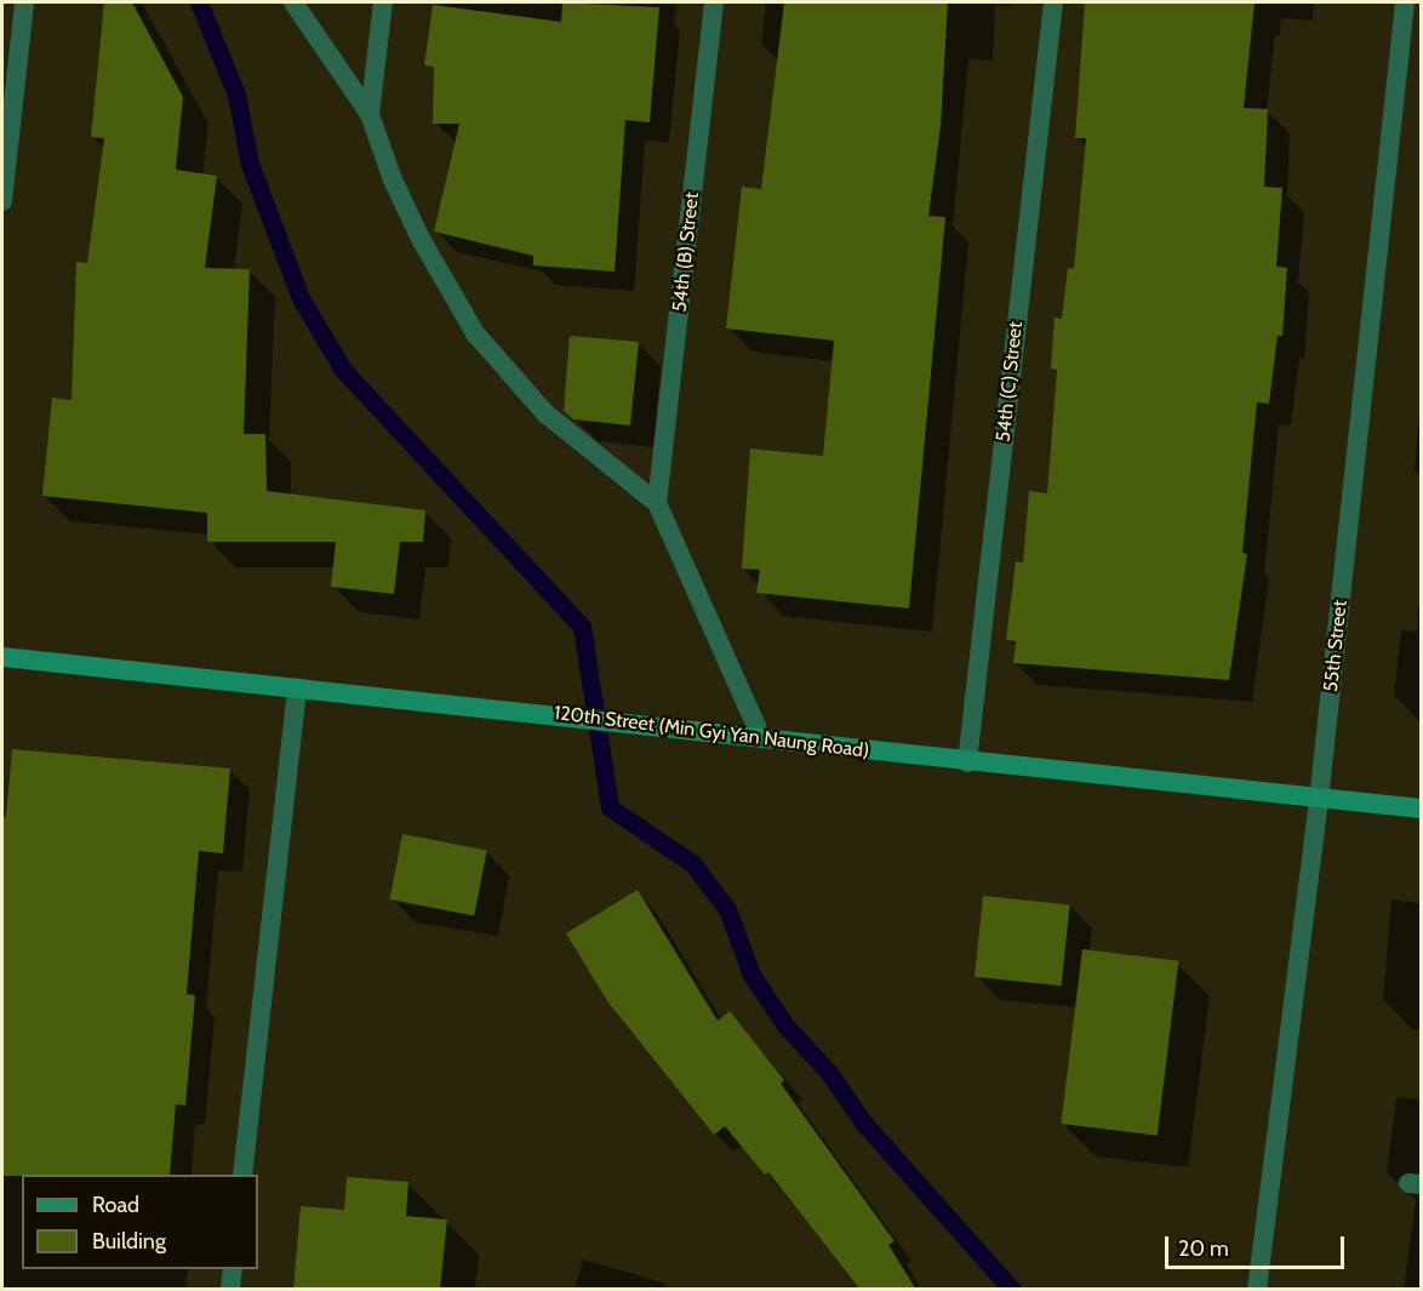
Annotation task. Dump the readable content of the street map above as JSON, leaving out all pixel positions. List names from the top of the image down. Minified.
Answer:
{"streets":{"main road":["120th Street (Min Gyi Yan Naung Road)"],"street":["54th (B) Street","54th (C) Street","55th Street"]},"crossings":[["54th (C) Street","120th Street (Min Gyi Yan Naung Road)"],["55th Street","120th Street (Min Gyi Yan Naung Road)"]],"legend":["Road","Building"],"scale_bar":"20 m"}
